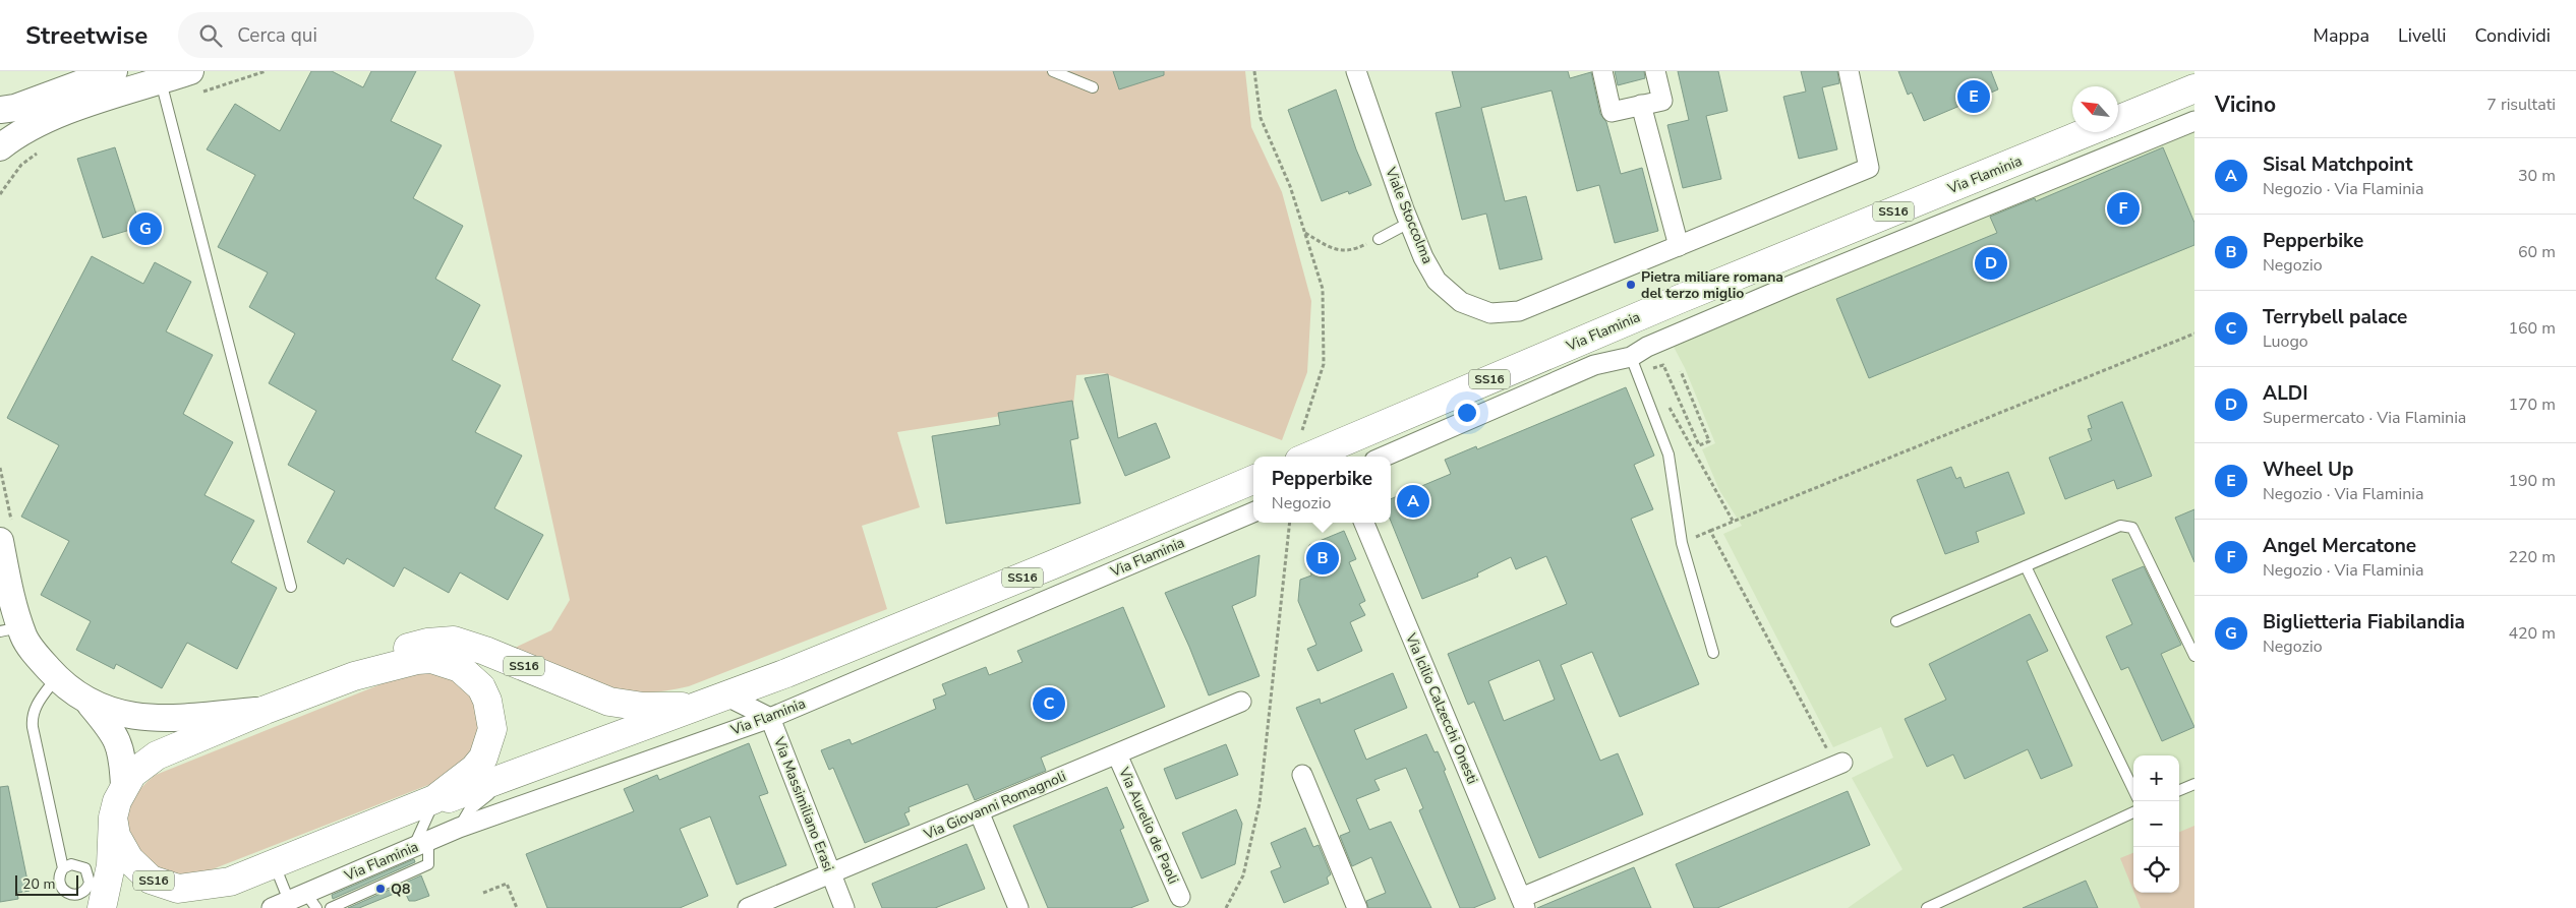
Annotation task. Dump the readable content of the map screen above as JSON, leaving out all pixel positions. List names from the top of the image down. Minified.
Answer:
{"streets":{"main road":["Via Flaminia","SS16"],"street":["Viale Stoccolma","Via Icilio Calzecchi Onesti","Via Massimiliano Erasi","Via Giovanni Romagnoli","Via Aurelio de Paoli"]},"crossings":[["Via Flaminia","Via Massimiliano Erasi"],["Via Massimiliano Erasi","Via Giovanni Romagnoli"],["Via Giovanni Romagnoli","Via Aurelio de Paoli"]],"places":["Pietra miliare romana del terzo miglio","Q8"],"scale_bar":"20 m","north":"top left","page":{"header":"Streetwise","search":"Cerca qui","nav":["Mappa","Livelli","Condividi"],"heading":["Vicino","7 risultati"],"pins":["E","F","G","D","A","B","C"],"list":[{"mark":"A","name":"Sisal Matchpoint","note":"Negozio · Via Flaminia","value":"30 m"},{"mark":"B","name":"Pepperbike","note":"Negozio","value":"60 m"},{"mark":"C","name":"Terrybell palace","note":"Luogo","value":"160 m"},{"mark":"D","name":"ALDI","note":"Supermercato · Via Flaminia","value":"170 m"},{"mark":"E","name":"Wheel Up","note":"Negozio · Via Flaminia","value":"190 m"},{"mark":"F","name":"Angel Mercatone","note":"Negozio · Via Flaminia","value":"220 m"},{"mark":"G","name":"Biglietteria Fiabilandia","note":"Negozio","value":"420 m"}],"popup":["Pepperbike","Negozio"],"map_buttons":["+","−"],"scale":"20 m"}}
